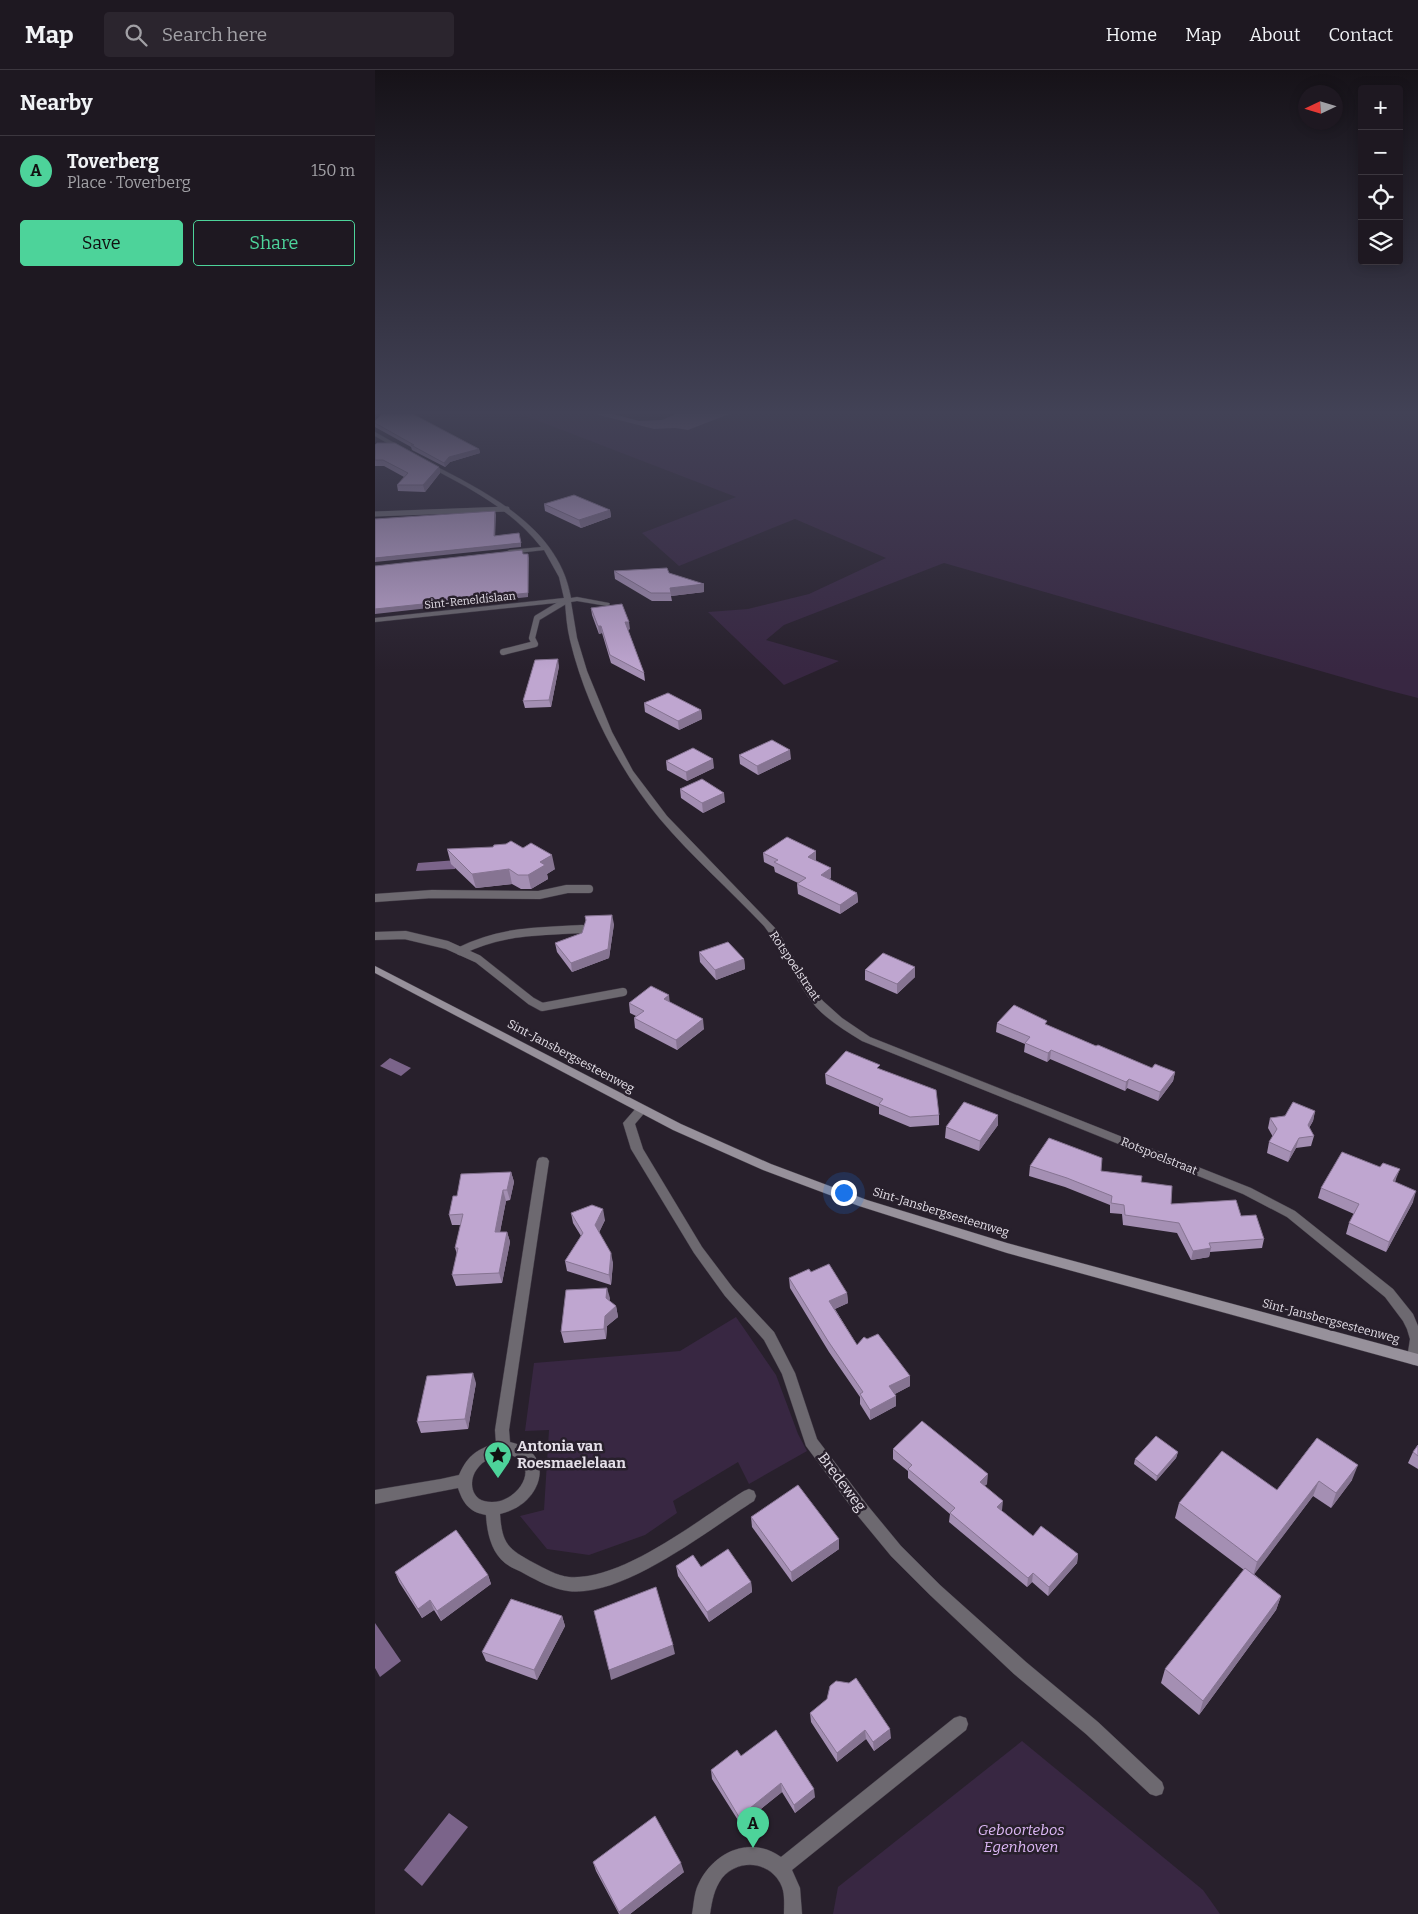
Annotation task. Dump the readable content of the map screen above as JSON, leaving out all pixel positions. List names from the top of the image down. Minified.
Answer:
{"streets":{"main road":["Sint-Jansbergsesteenweg"],"street":["Sint-Reneldislaan","Rotspoelstraat","Bredeweg"]},"crossings":[["Sint-Reneldislaan","Rotspoelstraat"],["Rotspoelstraat","Sint-Jansbergsesteenweg"],["Sint-Jansbergsesteenweg","Bredeweg"]],"parks":["Geboortebos Egenhoven"],"places":{"place":["Antonia van Roesmaelelaan"]},"north":"left","page":{"header":"Map","search":"Search here","nav":["Home","Map","About","Contact"],"heading":"Nearby","map_buttons":["+","−"],"list":[{"mark":"A","name":"Toverberg","note":"Place · Toverberg","value":"150 m"}],"buttons":["Save","Share"],"pins":"A"}}
